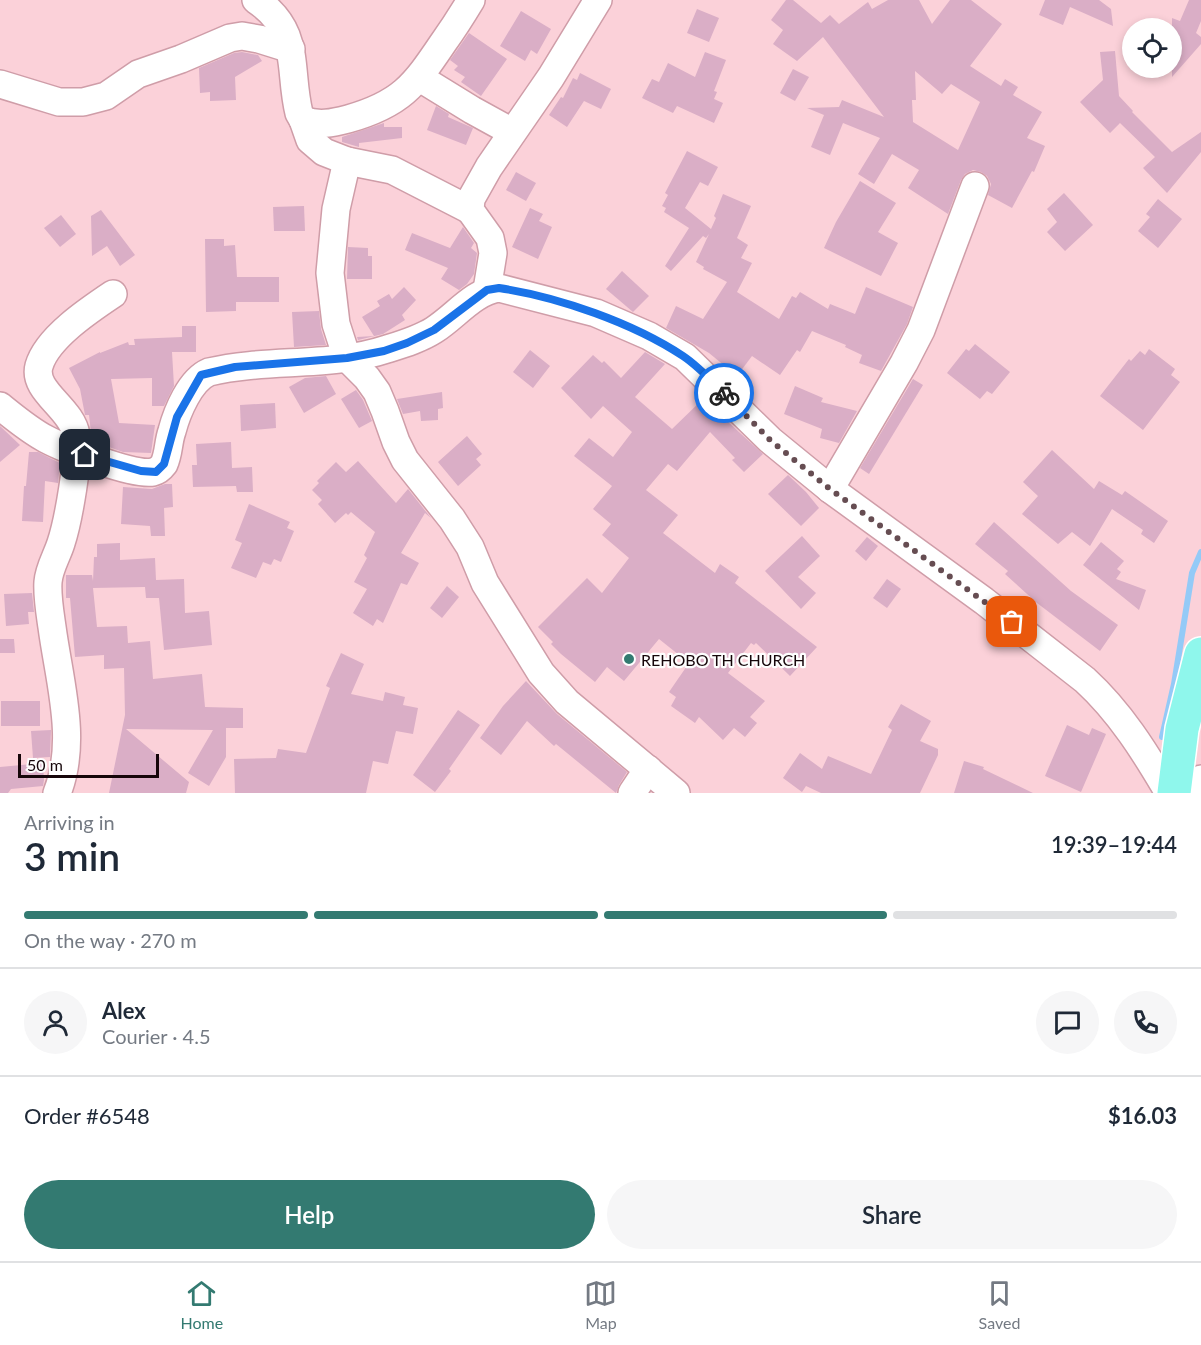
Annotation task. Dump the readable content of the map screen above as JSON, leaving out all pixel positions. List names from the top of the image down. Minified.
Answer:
{"places":["REHOBO TH CHURCH"],"scale_bar":"50 m","page":{"scale":"50 m","heading":["3 min","Arriving in","19:39–19:44"],"panel":["Alex","Courier · 4.5","Order #6548","$16.03"],"bar":"On the way · 270 m","buttons":["Help","Share"],"tabs":["Home","Map","Saved"]}}
